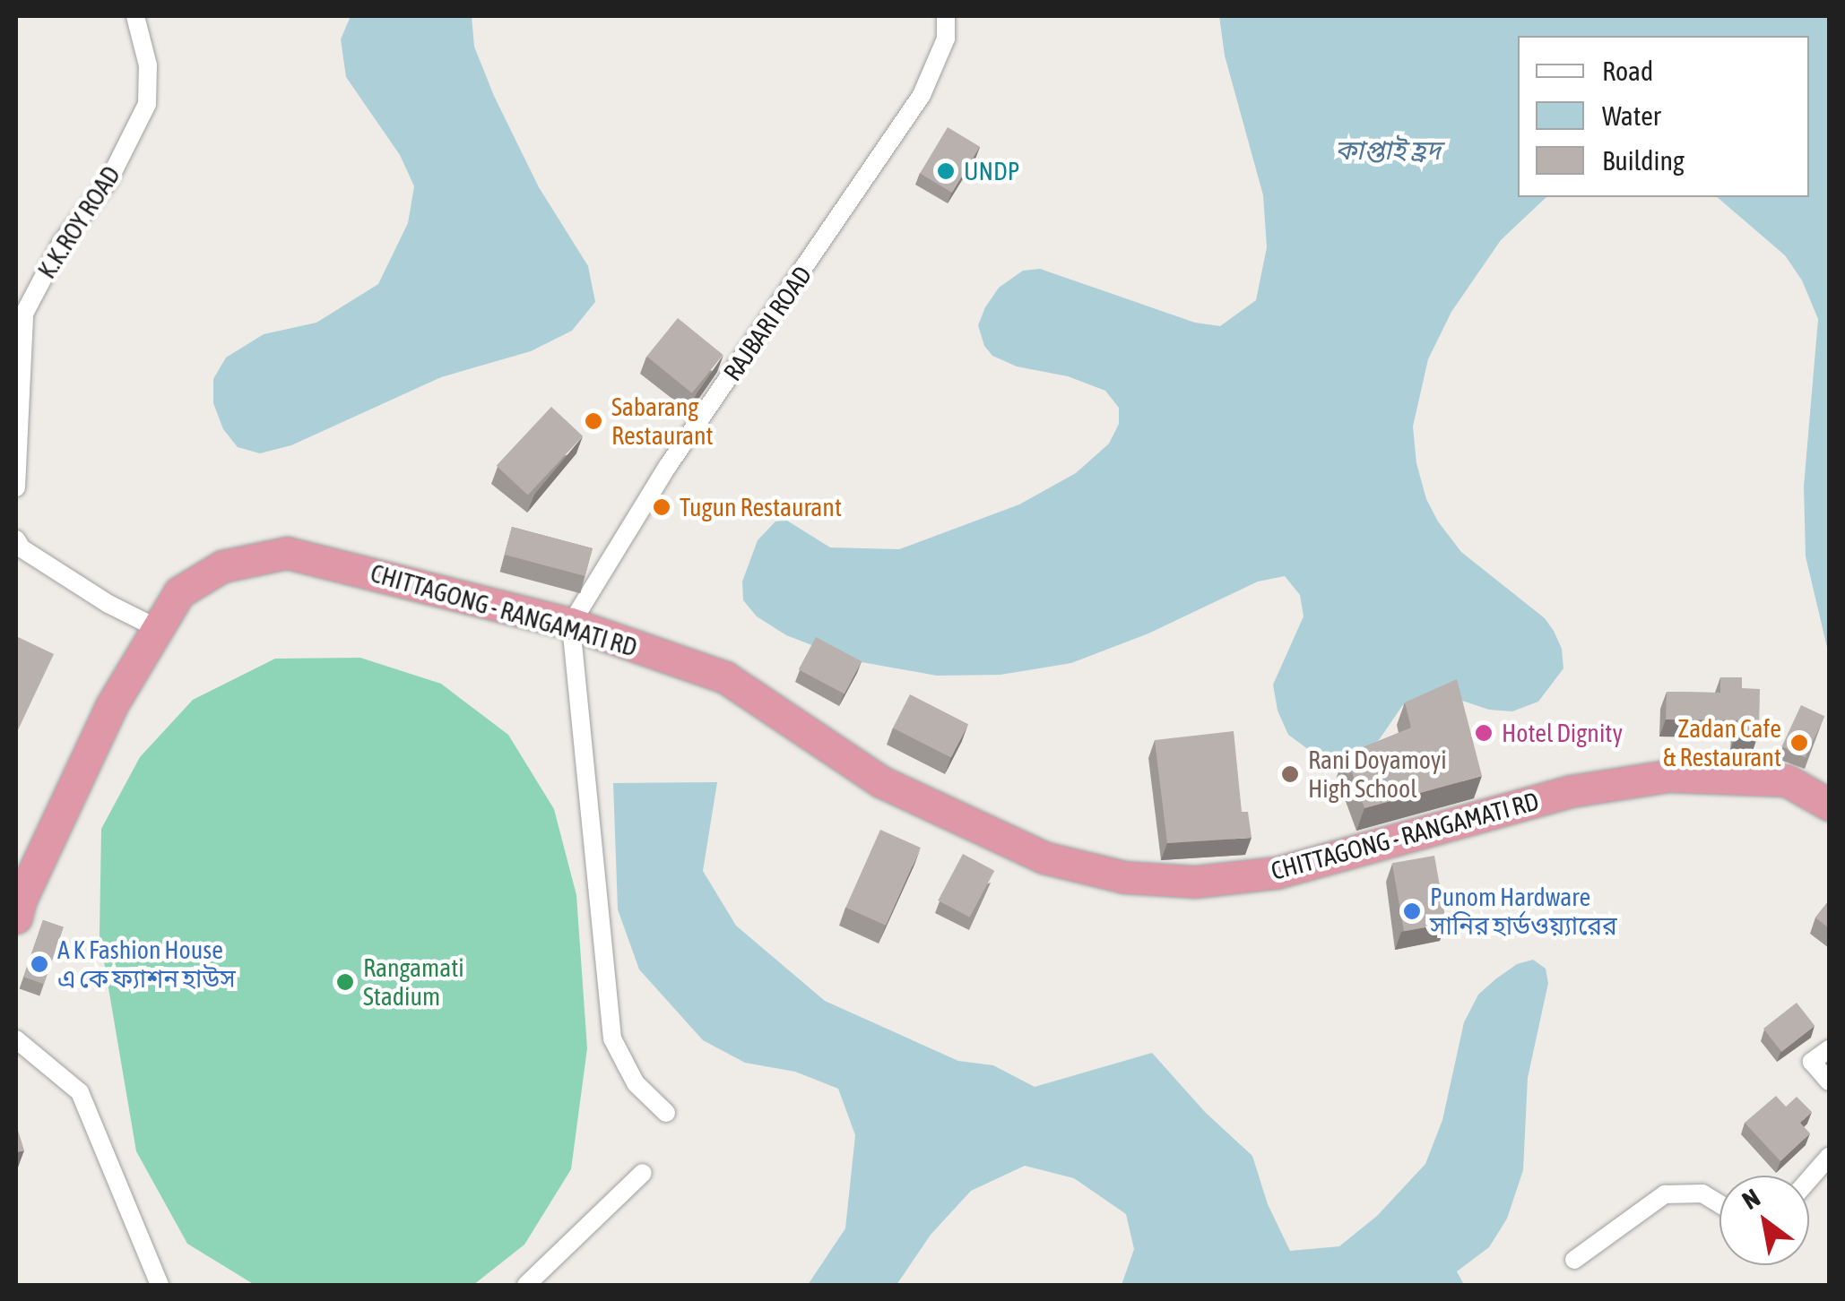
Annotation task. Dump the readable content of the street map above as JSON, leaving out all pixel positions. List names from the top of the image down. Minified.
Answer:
{"streets":{"highway":["CHITTAGONG - RANGAMATI RD"],"street":["K.K.ROY ROAD","RAJBARI ROAD"]},"crossings":[["RAJBARI ROAD","CHITTAGONG - RANGAMATI RD"]],"water":["কাপ্তাই হ্রদ"],"places":["UNDP","Sabarang Restaurant","Tugun Restaurant","Hotel Dignity","Zadan Cafe & Restaurant","Rani Doyamoyi High School","Punom Hardware সানির হার্ডওয়্যারের","A K Fashion House এ কে ফ্যাশন হাউস","Rangamati Stadium"],"legend":["Road","Water","Building"],"north":"top left"}
